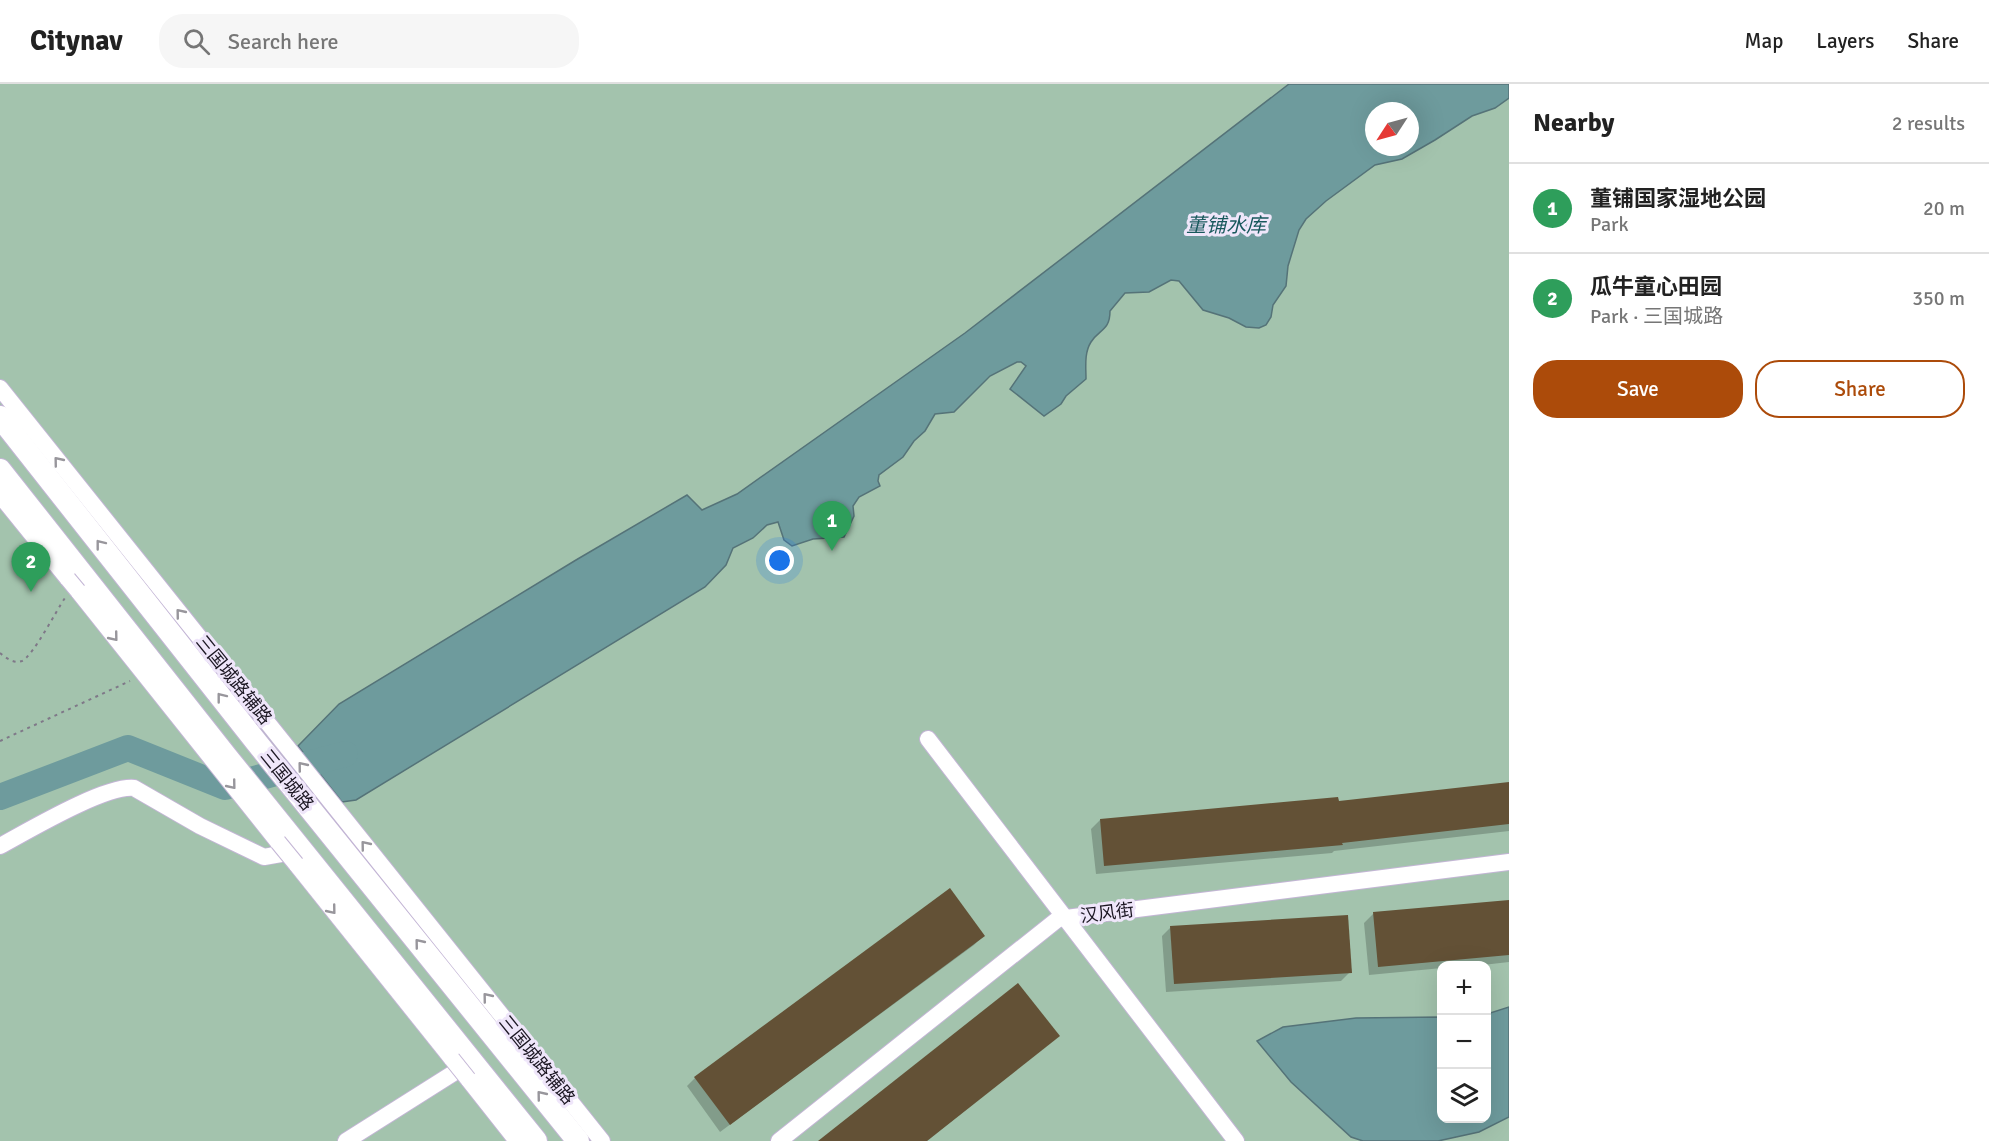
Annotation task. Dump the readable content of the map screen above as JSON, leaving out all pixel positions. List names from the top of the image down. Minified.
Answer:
{"streets":{"main road":["三国城路"],"street":["三国城路辅路","汉风街"]},"crossings":[["三国城路辅路","三国城路"]],"water":["董铺水库"],"north":"bottom left","page":{"header":"Citynav","search":"Search here","nav":["Map","Layers","Share"],"heading":["Nearby","2 results"],"list":[{"mark":"1","name":"董铺国家湿地公园","note":"Park","value":"20 m"},{"mark":"2","name":"瓜牛童心田园","note":"Park · 三国城路","value":"350 m"}],"buttons":["Save","Share"],"pins":["1","2"],"map_buttons":["+","−"]}}
